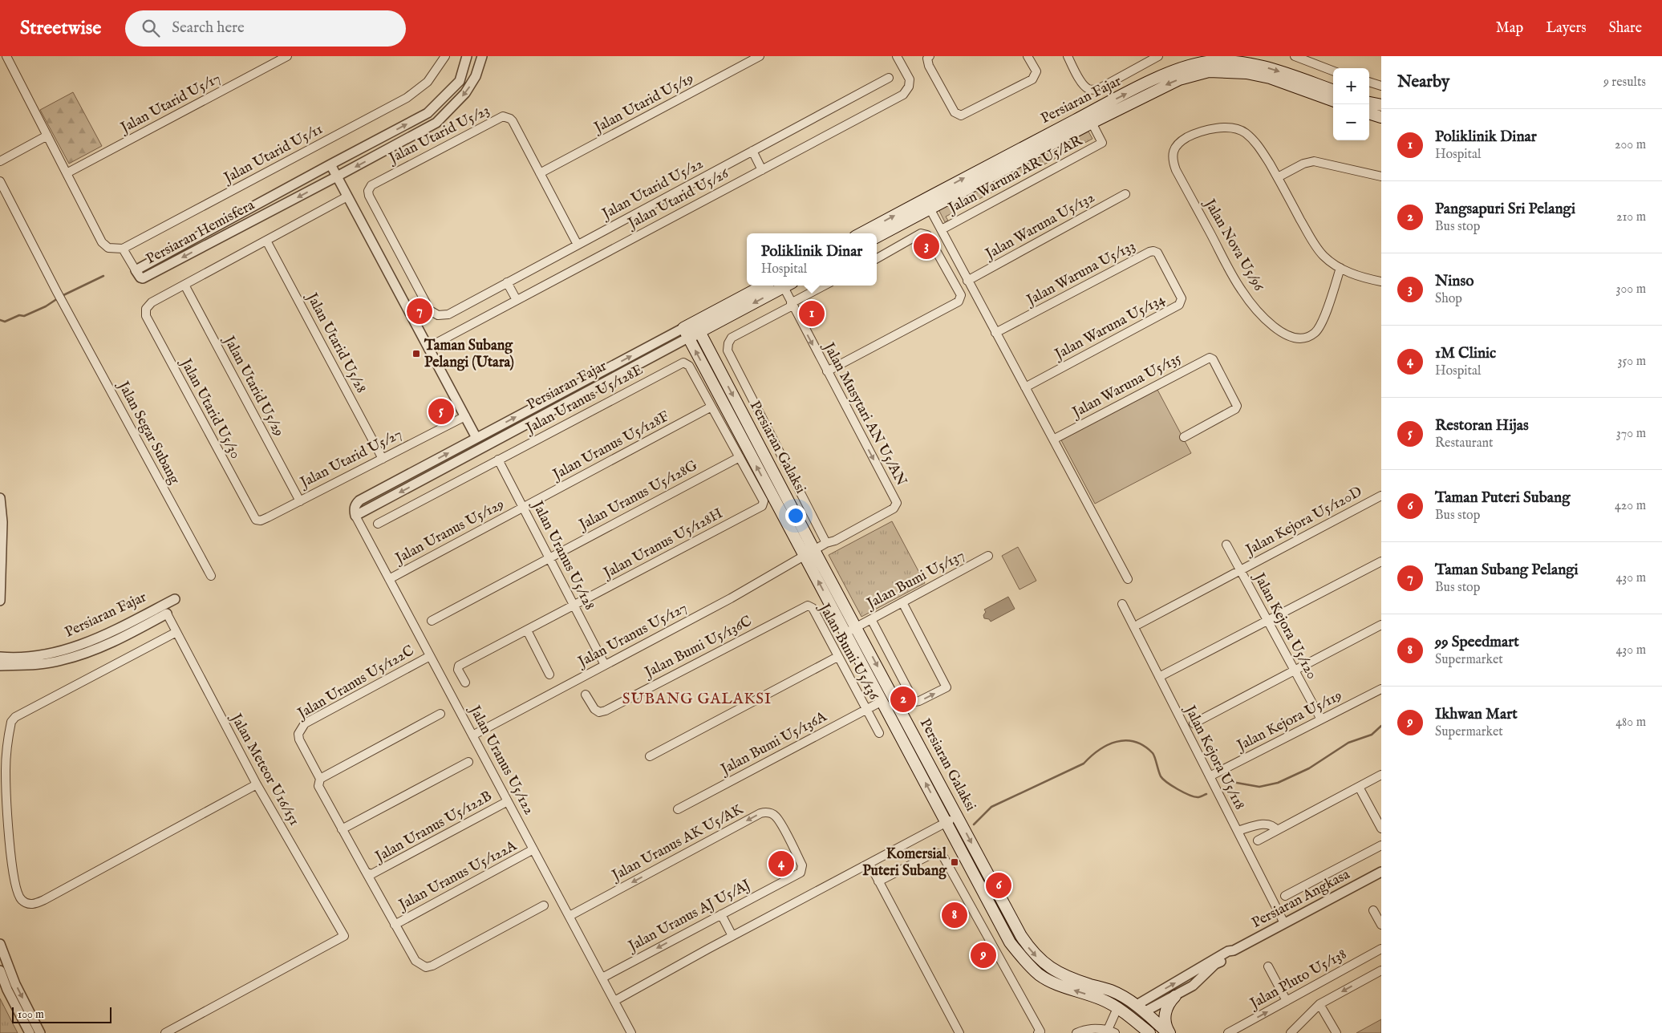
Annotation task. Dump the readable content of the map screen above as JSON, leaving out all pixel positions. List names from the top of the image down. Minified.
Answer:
{"streets":{"main road":["Persiaran Fajar","Persiaran Galaksi"],"street":["Jalan Utarid U5/17","Jalan Utarid U5/19","Jalan Utarid U5/23","Jalan Utarid U5/11","Jalan Waruna AR U5/AR","Jalan Utarid U5/22","Jalan Utarid U5/26","Jalan Waruna U5/132","Persiaran Hemisfera","Jalan Nova U5/96","Jalan Waruna U5/133","Jalan Waruna U5/134","Jalan Utarid U5/28","Jalan Waruna U5/135","Jalan Utarid U5/29","Jalan Uranus U5/128E","Jalan Utarid U5/30","Jalan Musytari AN U5/AN","Jalan Segar Subang","Jalan Uranus U5/128F","Jalan Utarid U5/27","Jalan Uranus U5/128G","Jalan Kejora U5/120D","Jalan Uranus U5/129","Jalan Uranus U5/128H","Jalan Uranus U5/128","Jalan Bumi U5/137","Jalan Kejora U5/120","Jalan Uranus U5/127","Jalan Bumi U5/136C","Jalan Bumi U5/136","Jalan Uranus U5/122C","Jalan Kejora U5/119","Jalan Bumi U5/136A","Jalan Kejora U5/118","Jalan Uranus U5/122","Jalan Meteor U16/151","Jalan Uranus U5/122B","Jalan Uranus AK U5/AK","Jalan Uranus U5/122A","Persiaran Angkasa","Jalan Uranus AJ U5/AJ","Jalan Pluto U5/138"]},"crossings":[["Persiaran Fajar","Jalan Waruna AR U5/AR"],["Persiaran Fajar","Persiaran Galaksi"],["Persiaran Fajar","Jalan Uranus U5/122"],["Persiaran Fajar","Jalan Meteor U16/151"],["Jalan Utarid U5/19","Jalan Utarid U5/23"],["Jalan Utarid U5/23","Jalan Utarid U5/22"],["Jalan Waruna U5/133","Jalan Waruna U5/134"],["Jalan Utarid U5/28","Jalan Utarid U5/27"],["Jalan Utarid U5/29","Jalan Utarid U5/30"],["Jalan Utarid U5/29","Jalan Utarid U5/27"],["Jalan Uranus U5/128E","Jalan Uranus U5/128F"],["Jalan Uranus U5/128E","Jalan Uranus U5/128"],["Jalan Utarid U5/30","Jalan Utarid U5/27"],["Jalan Musytari AN U5/AN","Jalan Uranus U5/127"],["Jalan Uranus U5/128F","Jalan Uranus U5/129"],["Jalan Uranus U5/128F","Jalan Uranus U5/128"],["Persiaran Galaksi","Jalan Bumi U5/137"],["Persiaran Galaksi","Jalan Uranus U5/127"],["Persiaran Galaksi","Jalan Bumi U5/136A"],["Persiaran Galaksi","Persiaran Angkasa"],["Jalan Uranus U5/128G","Jalan Uranus U5/128H"],["Jalan Uranus U5/128G","Jalan Uranus U5/128"],["Jalan Kejora U5/120D","Jalan Kejora U5/120"],["Jalan Uranus U5/129","Jalan Uranus U5/128"],["Jalan Uranus U5/129","Jalan Uranus U5/122"],["Jalan Uranus U5/128H","Jalan Uranus U5/128"],["Jalan Uranus U5/128","Jalan Uranus U5/127"],["Jalan Kejora U5/120","Jalan Kejora U5/119"],["Jalan Uranus U5/127","Jalan Uranus U5/122"],["Jalan Bumi U5/136C","Jalan Bumi U5/136"],["Jalan Bumi U5/136","Jalan Bumi U5/136A"],["Jalan Uranus U5/122C","Jalan Uranus U5/122"],["Jalan Uranus U5/122C","Jalan Uranus U5/122A"],["Jalan Kejora U5/119","Jalan Kejora U5/118"],["Jalan Kejora U5/118","Persiaran Angkasa"],["Jalan Uranus U5/122","Jalan Uranus U5/122B"],["Jalan Uranus U5/122","Jalan Uranus AK U5/AK"],["Jalan Uranus U5/122","Jalan Uranus U5/122A"],["Jalan Uranus U5/122","Jalan Uranus AJ U5/AJ"],["Jalan Uranus U5/122B","Jalan Uranus U5/122A"],["Jalan Uranus AK U5/AK","Jalan Uranus AJ U5/AJ"]],"one_way":["Jalan Uranus AK U5/AK","Jalan Pluto U5/138"],"districts":["SUBANG GALAKSI"],"places":{"transit":["Taman Subang Pelangi (Utara)","Komersial Puteri Subang"]},"scale_bar":"100 m","page":{"header":"Streetwise","search":"Search here","nav":["Map","Layers","Share"],"heading":["Nearby","9 results"],"map_buttons":["+","−"],"list":[{"mark":"1","name":"Poliklinik Dinar","note":"Hospital","value":"200 m"},{"mark":"2","name":"Pangsapuri Sri Pelangi","note":"Bus stop","value":"210 m"},{"mark":"3","name":"Ninso","note":"Shop","value":"300 m"},{"mark":"4","name":"1M Clinic","note":"Hospital","value":"350 m"},{"mark":"5","name":"Restoran Hijas","note":"Restaurant","value":"370 m"},{"mark":"6","name":"Taman Puteri Subang","note":"Bus stop","value":"420 m"},{"mark":"7","name":"Taman Subang Pelangi","note":"Bus stop","value":"430 m"},{"mark":"8","name":"99 Speedmart","note":"Supermarket","value":"430 m"},{"mark":"9","name":"Ikhwan Mart","note":"Supermarket","value":"480 m"}],"pins":["3","7","1","5","2","4","6","8","9"],"popup":["Poliklinik Dinar","Hospital"],"scale":"100 m"}}
